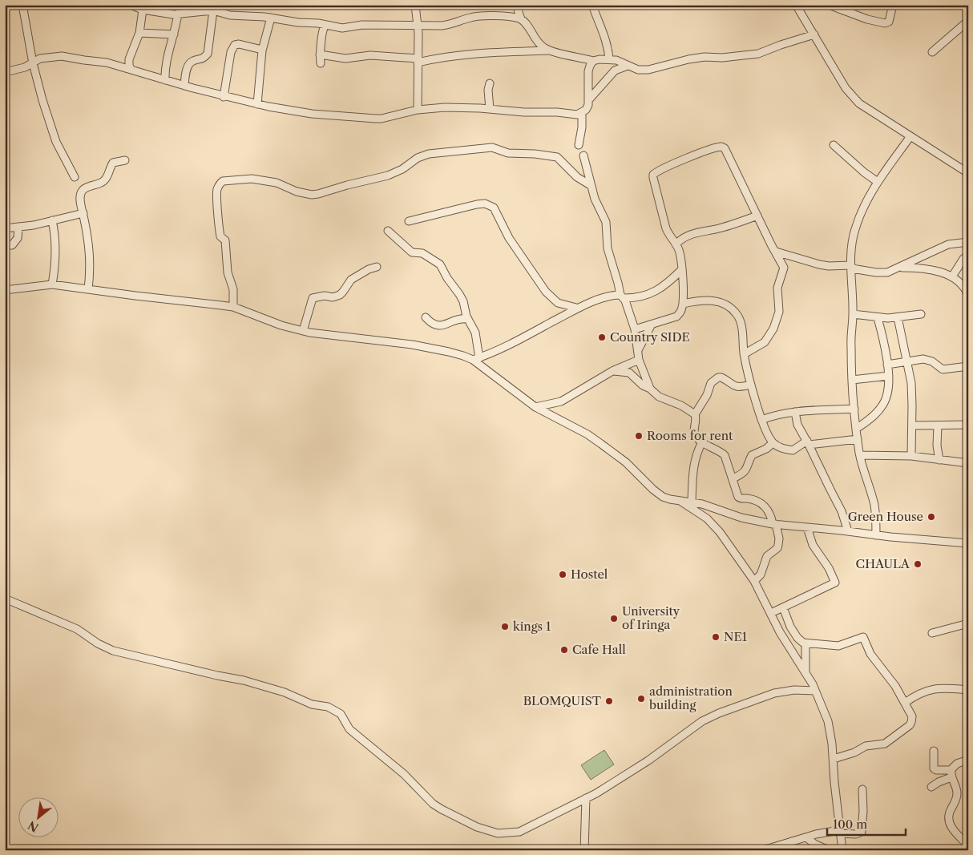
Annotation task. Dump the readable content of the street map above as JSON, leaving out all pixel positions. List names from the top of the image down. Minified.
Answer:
{"places":["Country SIDE","Rooms for rent","Green House","CHAULA","Hostel","University of Iringa","kings 1","NE1","Cafe Hall","administration building","BLOMQUIST"],"scale_bar":"100 m","north":"bottom left"}
